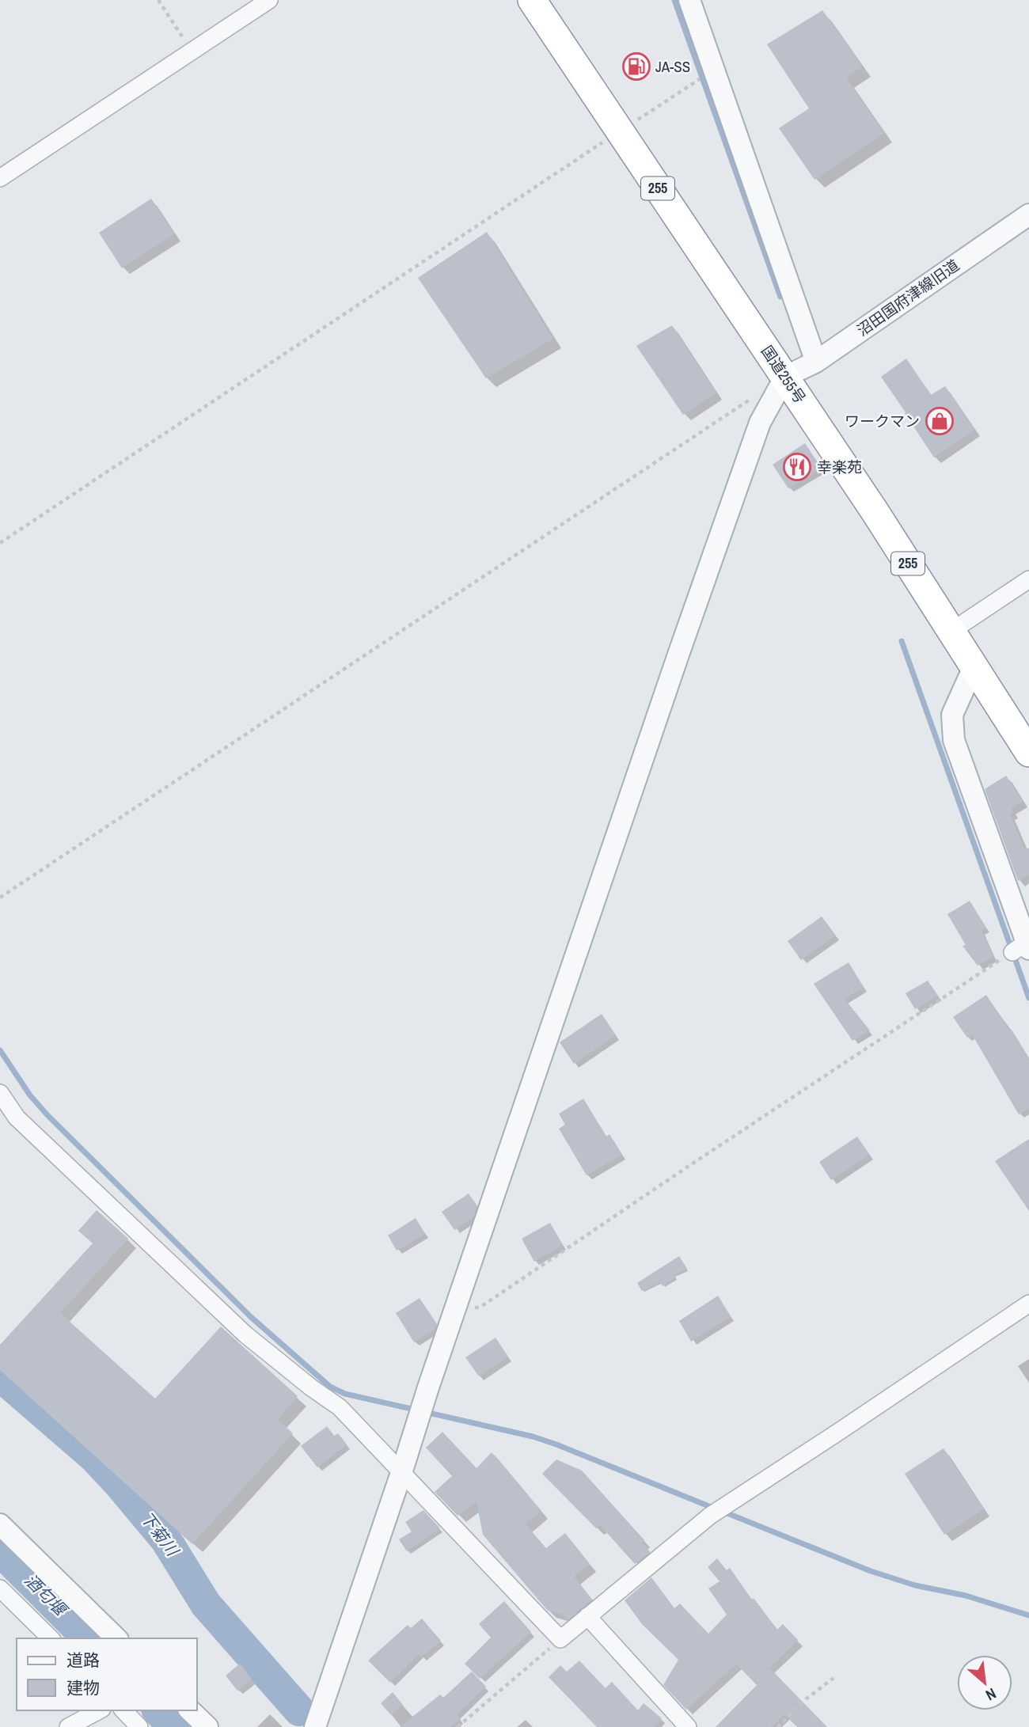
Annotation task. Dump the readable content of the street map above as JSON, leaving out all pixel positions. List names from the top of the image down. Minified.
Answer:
{"streets":{"highway":["255","国道255号"],"street":["沼田国府津線旧道"]},"crossings":[["沼田国府津線旧道","国道255号"]],"water":["下菊川","酒匂堰"],"places":{"fuel station":["JA-SS"],"shop":["ワークマン"],"restaurant":["幸楽苑"]},"legend":["道路","建物"],"north":"bottom right"}
